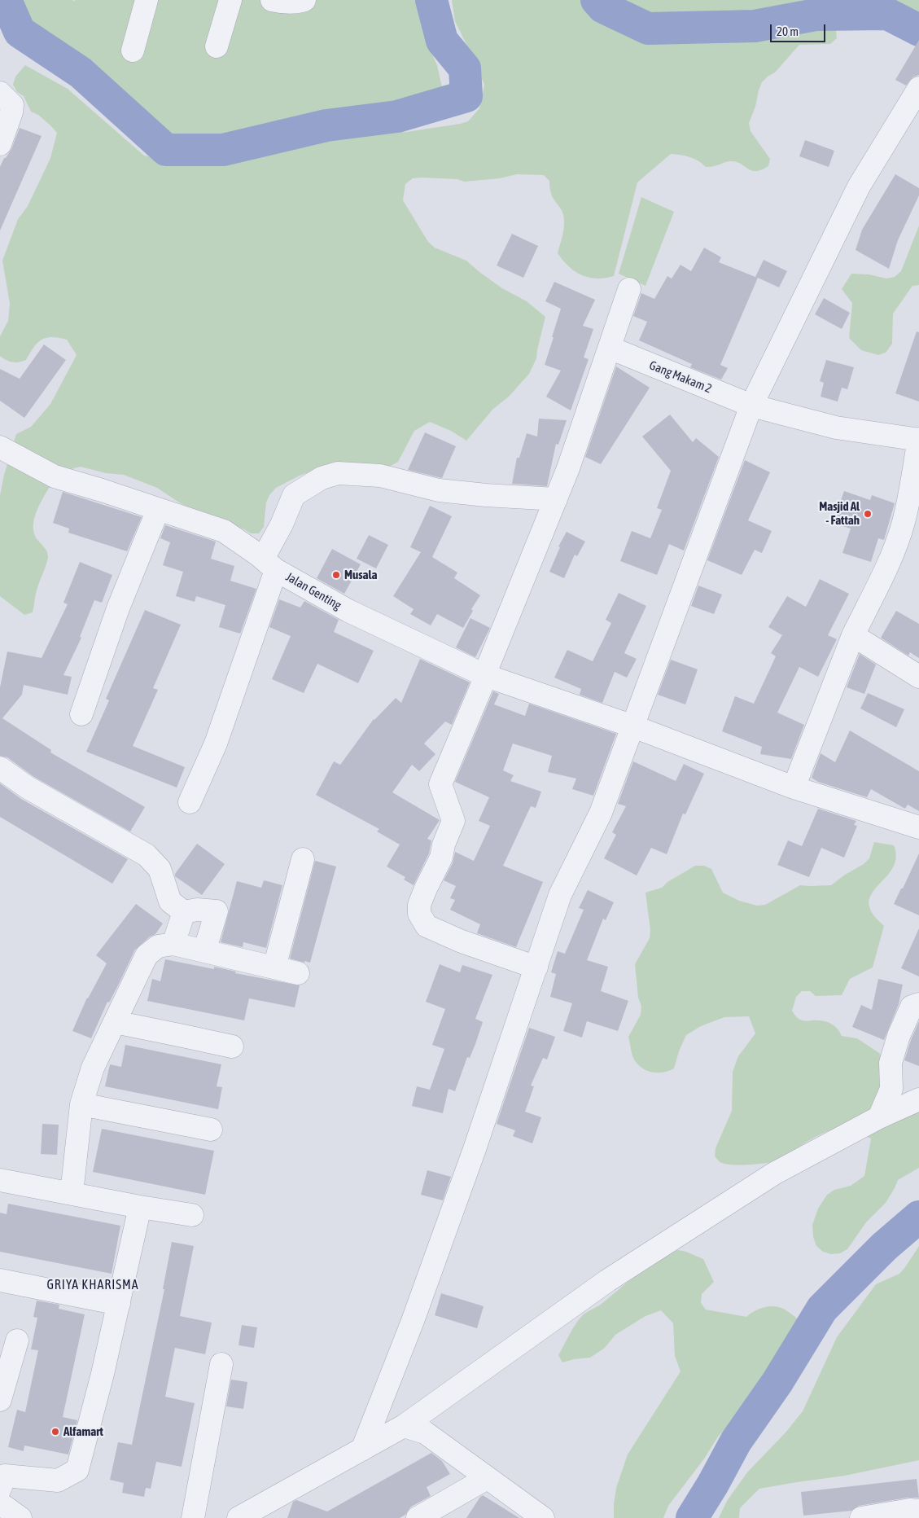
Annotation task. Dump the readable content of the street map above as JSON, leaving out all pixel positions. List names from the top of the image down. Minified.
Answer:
{"streets":{"street":["Gang Makam 2","Jalan Genting"]},"districts":["GRIYA KHARISMA"],"places":["Masjid Al - Fattah","Musala","Alfamart"],"scale_bar":"20 m"}
